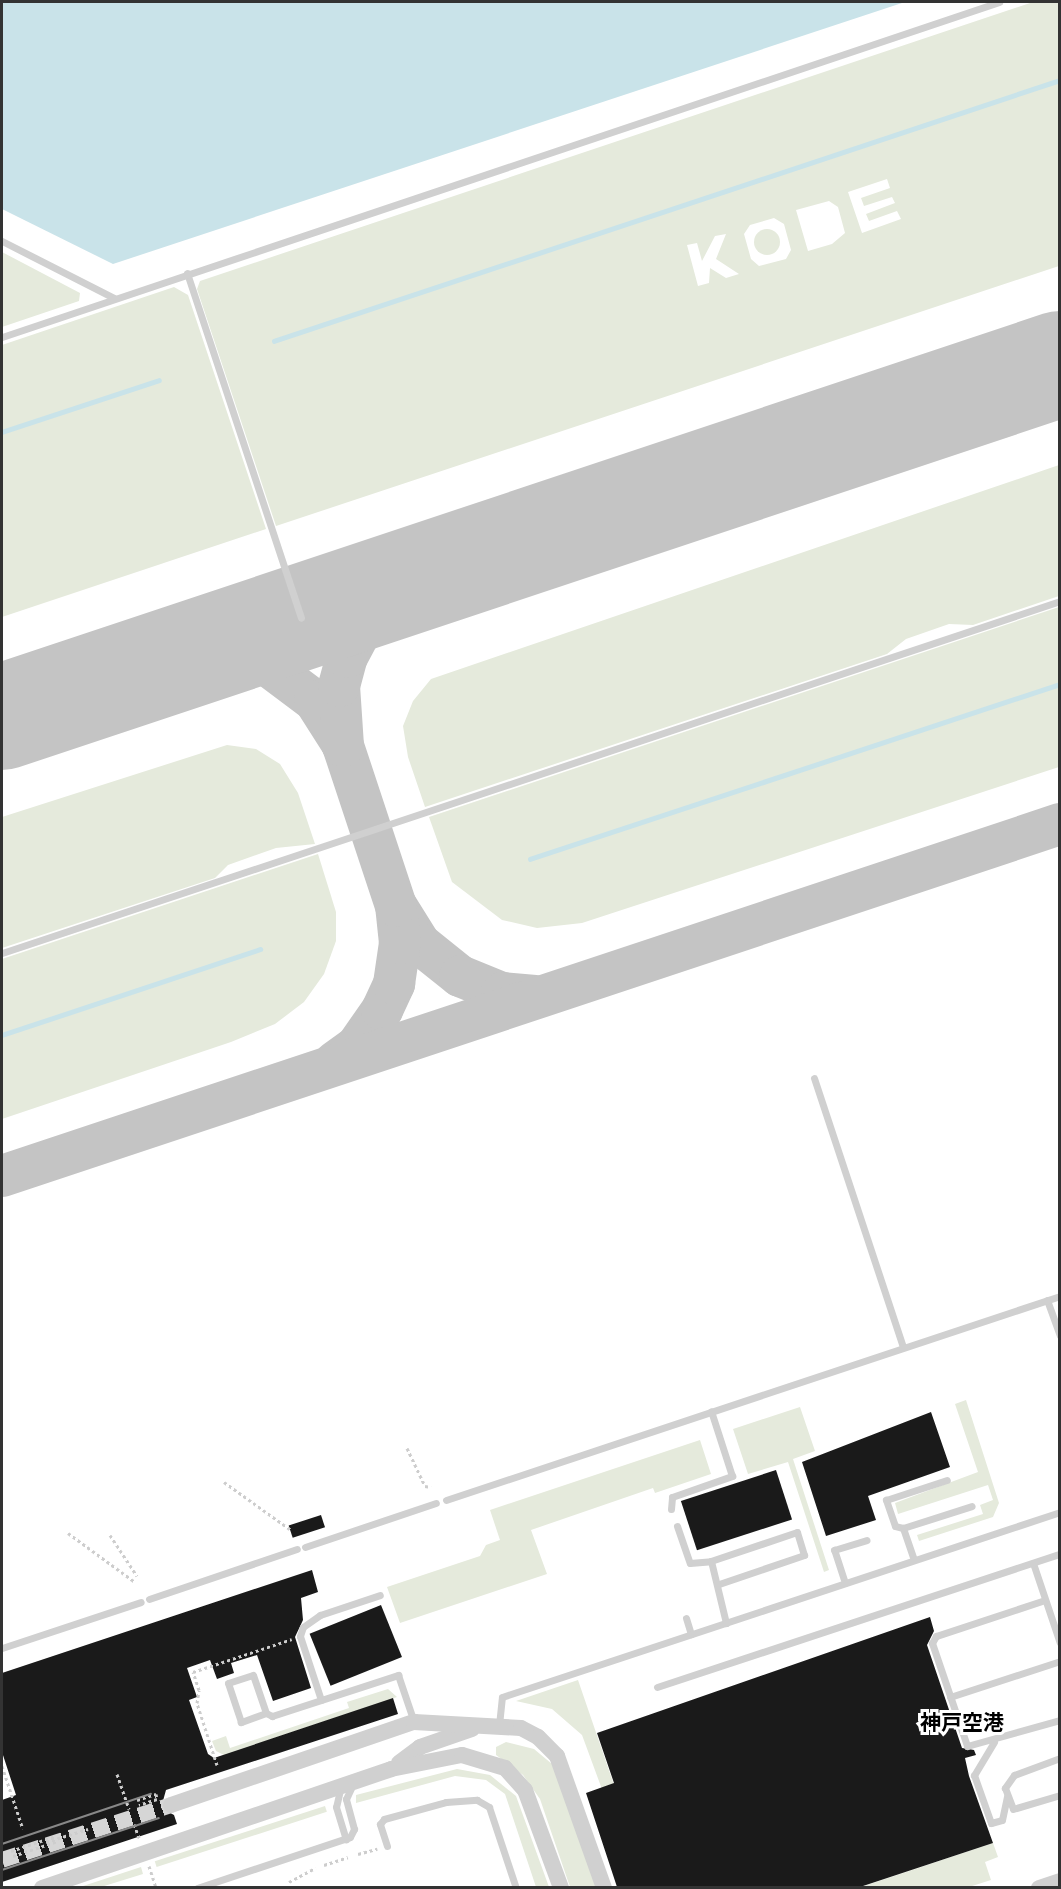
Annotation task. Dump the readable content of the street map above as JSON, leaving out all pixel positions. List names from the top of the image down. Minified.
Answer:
{"districts":["神戸空港"]}
